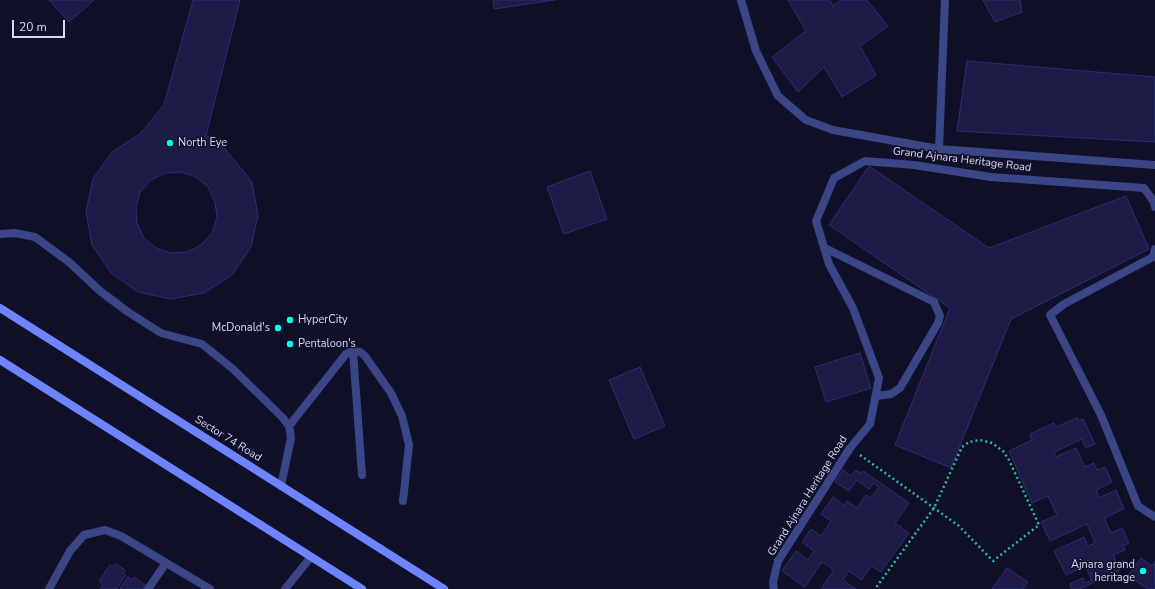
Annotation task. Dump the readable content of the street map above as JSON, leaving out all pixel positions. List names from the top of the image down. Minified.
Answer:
{"streets":{"street":["Grand Ajnara Heritage Road","Sector 74 Road"]},"places":["North Eye","HyperCity","McDonald's","Pentaloon's","Ajnara grand heritage"],"scale_bar":"20 m"}
